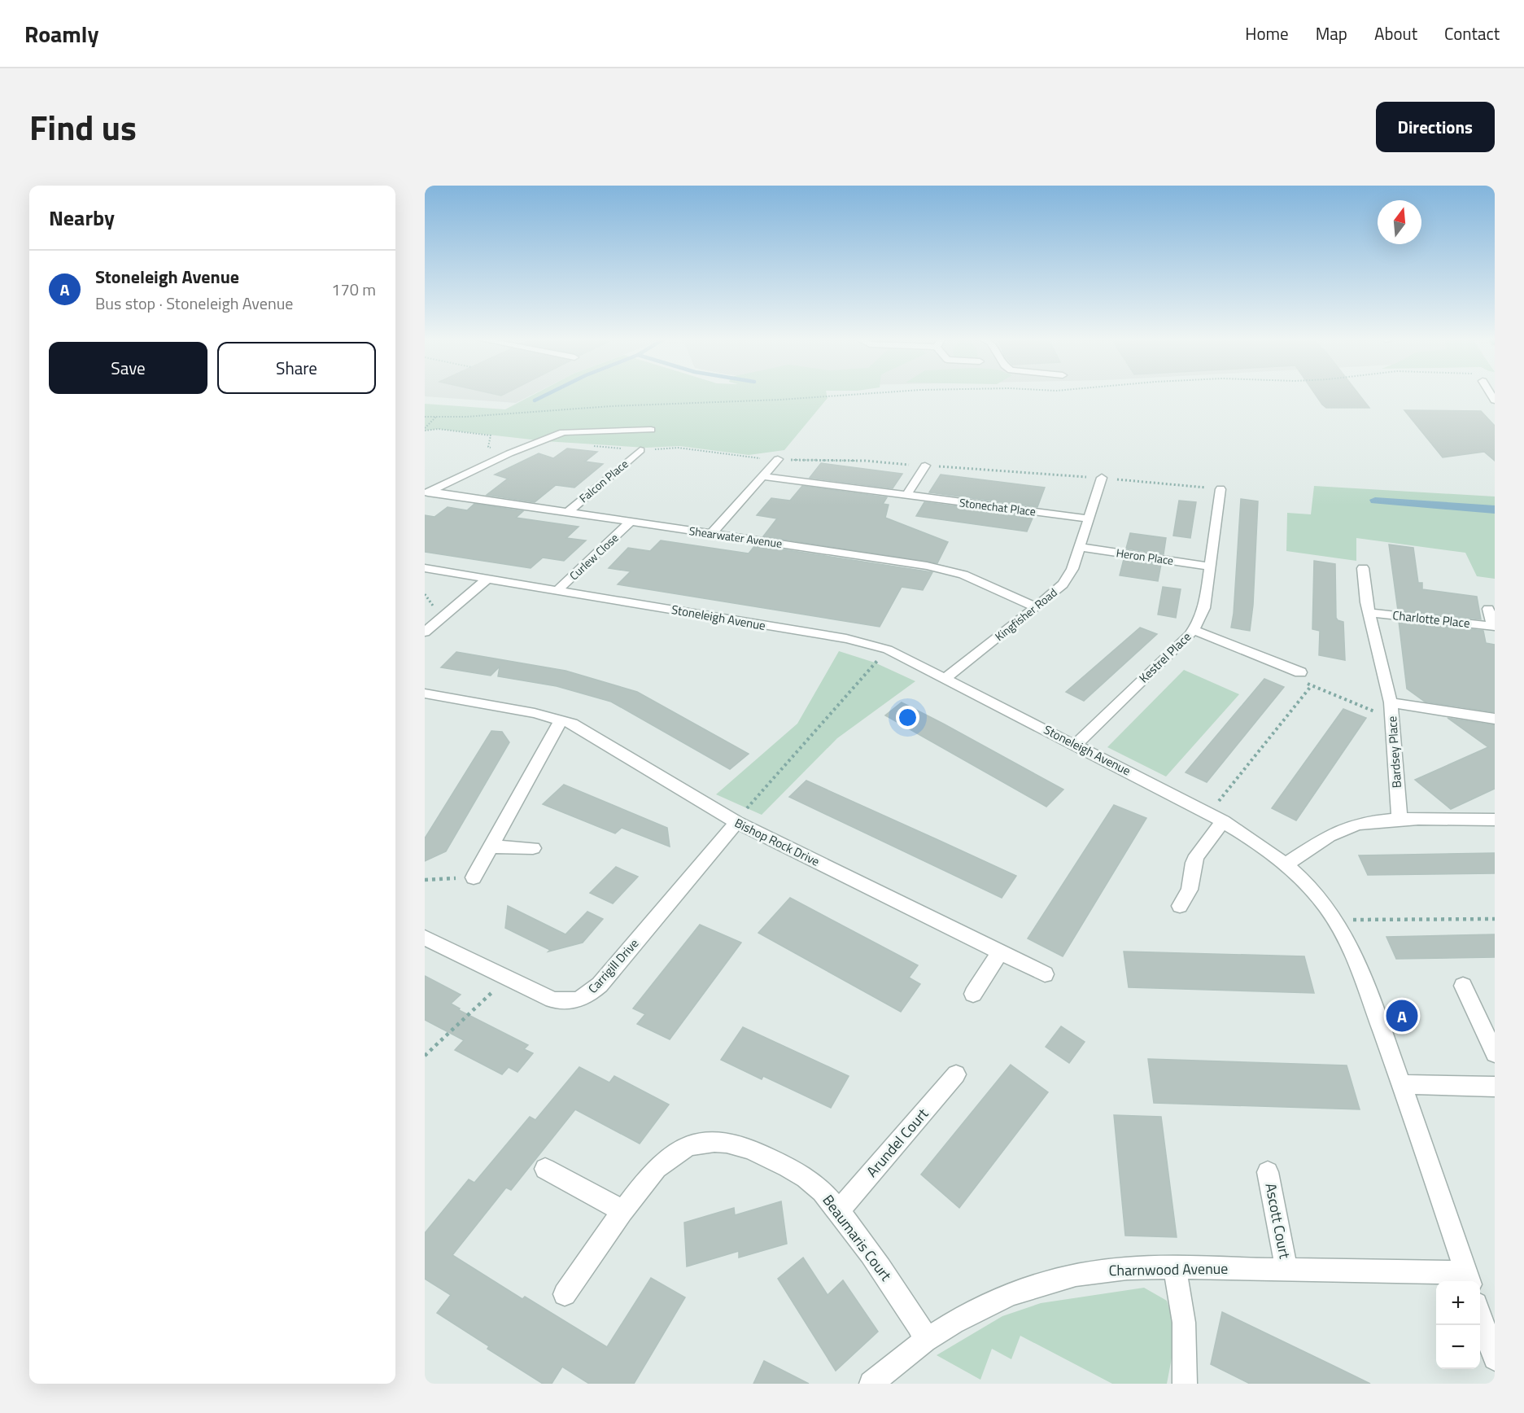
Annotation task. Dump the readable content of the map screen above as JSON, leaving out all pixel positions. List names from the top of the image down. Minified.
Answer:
{"streets":{"street":["Falcon Place","Stonechat Place","Shearwater Avenue","Curlew Close","Heron Place","Kingfisher Road","Stoneleigh Avenue","Charlotte Place","Kestrel Place","Bardsey Place","Bishop Rock Drive","Carrigill Drive","Arundel Court","Ascott Court","Beaumaris Court","Charnwood Avenue"]},"crossings":[["Falcon Place","Shearwater Avenue"],["Stonechat Place","Kingfisher Road"],["Shearwater Avenue","Curlew Close"],["Shearwater Avenue","Kingfisher Road"],["Curlew Close","Stoneleigh Avenue"],["Heron Place","Kingfisher Road"],["Heron Place","Kestrel Place"],["Kingfisher Road","Stoneleigh Avenue"],["Stoneleigh Avenue","Kestrel Place"],["Stoneleigh Avenue","Charnwood Avenue"],["Bishop Rock Drive","Carrigill Drive"],["Arundel Court","Beaumaris Court"],["Ascott Court","Charnwood Avenue"],["Beaumaris Court","Charnwood Avenue"]],"north":"top","page":{"header":"Roamly","nav":["Home","Map","About","Contact"],"title":"Find us","buttons":["Directions",["Save","Share"]],"heading":"Nearby","list":[{"mark":"A","name":"Stoneleigh Avenue","note":"Bus stop · Stoneleigh Avenue","value":"170 m"}],"pins":"A","map_buttons":["+","−"]}}
